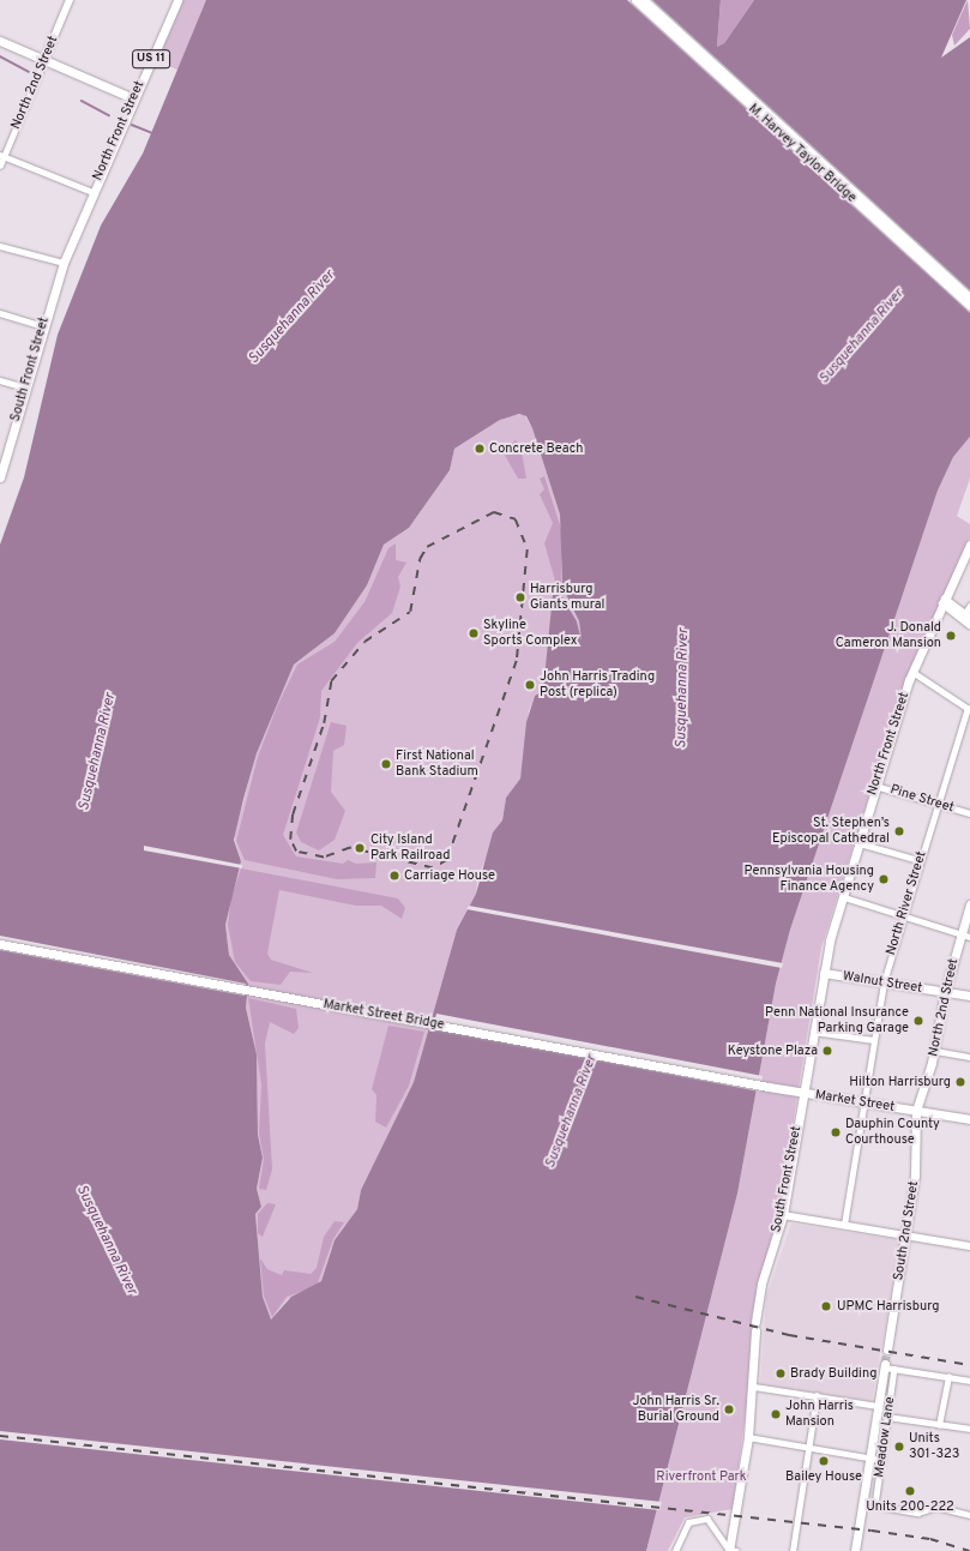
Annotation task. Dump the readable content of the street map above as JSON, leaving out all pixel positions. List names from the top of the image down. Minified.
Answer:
{"streets":{"main road":["US 11","North 2nd Street","North Front Street","M. Harvey Taylor Bridge","South Front Street","Walnut Street","Market Street Bridge","Market Street","South 2nd Street"],"street":["Pine Street","North River Street","Meadow Lane"]},"crossings":[["North 2nd Street","Walnut Street"],["North 2nd Street","Market Street"],["North 2nd Street","South 2nd Street"],["North Front Street","South Front Street"],["North Front Street","Pine Street"],["North Front Street","Walnut Street"],["North Front Street","Market Street"],["South Front Street","Market Street"],["Pine Street","North River Street"],["North River Street","Walnut Street"],["North River Street","Market Street"],["Market Street Bridge","Market Street"],["Market Street","South 2nd Street"]],"water":["Susquehanna River"],"parks":["Riverfront Park"],"places":["Concrete Beach","Harrisburg Giants mural","Skyline Sports Complex","J. Donald Cameron Mansion","John Harris Trading Post (replica)","First National Bank Stadium","St. Stephen’s Episcopal Cathedral","City Island Park Railroad","Carriage House","Pennsylvania Housing Finance Agency","Penn National Insurance Parking Garage","Keystone Plaza","Hilton Harrisburg","Dauphin County Courthouse","UPMC Harrisburg","Brady Building","John Harris Sr. Burial Ground","John Harris Mansion","Units 301-323","Bailey House","Units 200-222"]}
